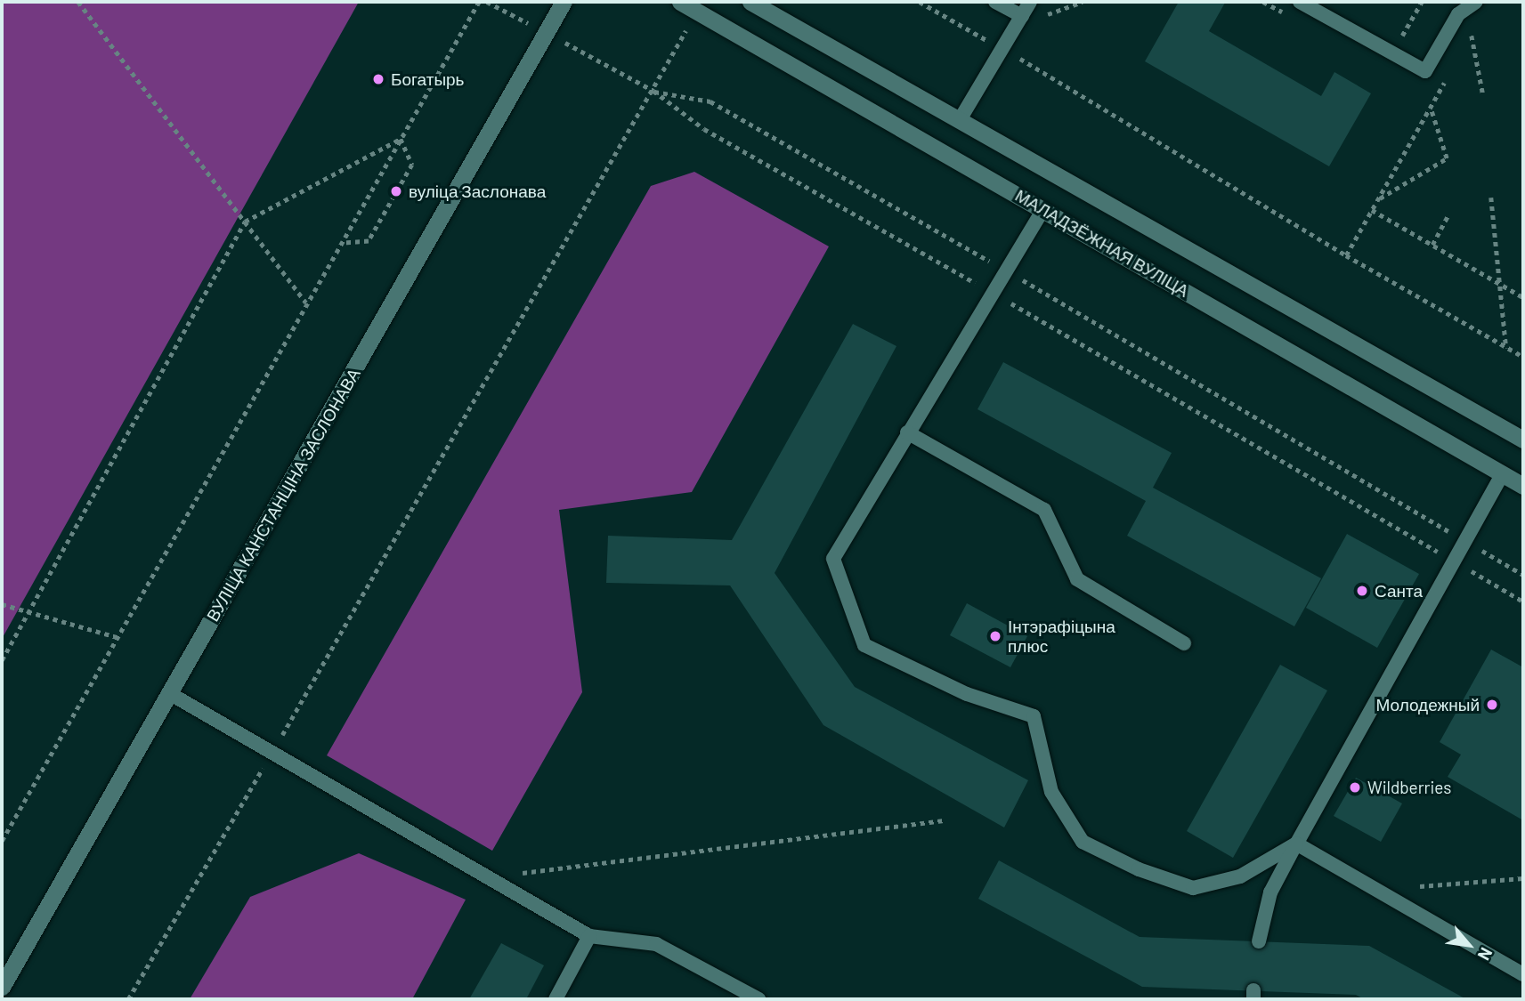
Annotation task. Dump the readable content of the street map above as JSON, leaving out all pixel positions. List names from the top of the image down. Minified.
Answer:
{"streets":{"main road":["МАЛАДЗЁЖНАЯ ВУЛІЦА","ВУЛІЦА КАНСТАНЦІНА ЗАСЛОНАВА"]},"places":["Богатырь","вуліца Заслонава","Санта","Інтэрафіцына плюс","Молодежный","Wildberries"],"north":"bottom right"}
